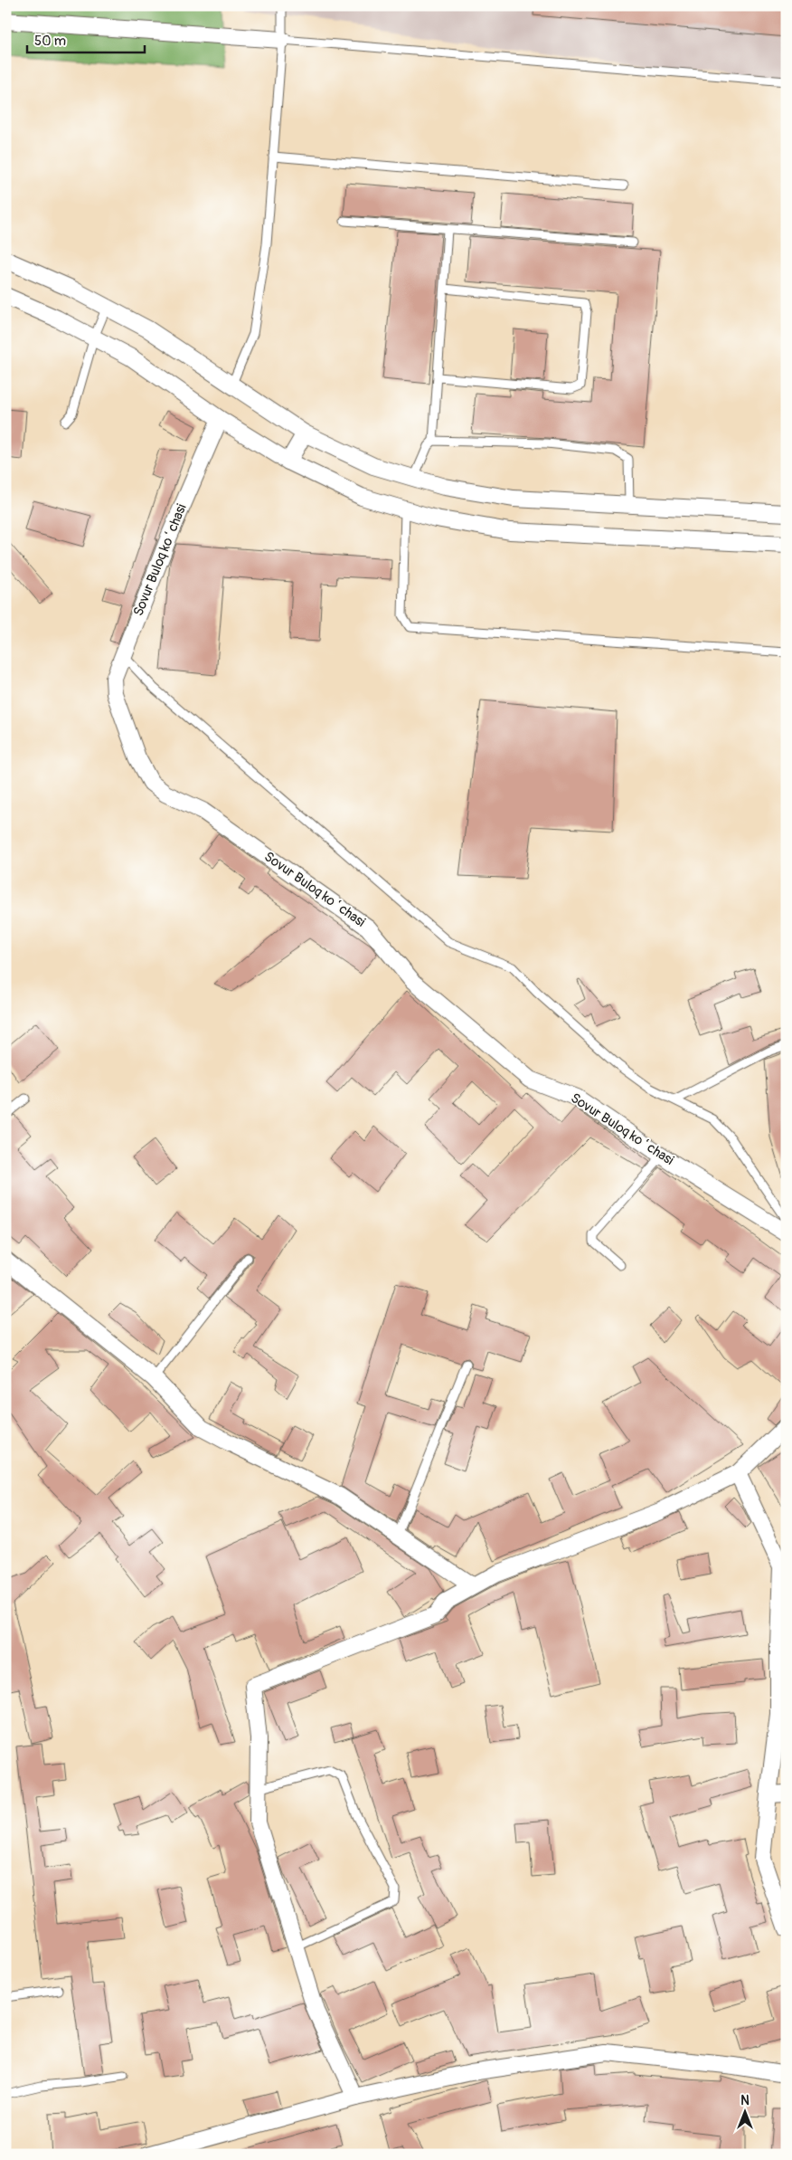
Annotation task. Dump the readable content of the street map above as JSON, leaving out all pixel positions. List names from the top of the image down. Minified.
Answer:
{"streets":{"street":["Sovur Buloq koʻchasi"]},"scale_bar":"50 m","north":"top"}
